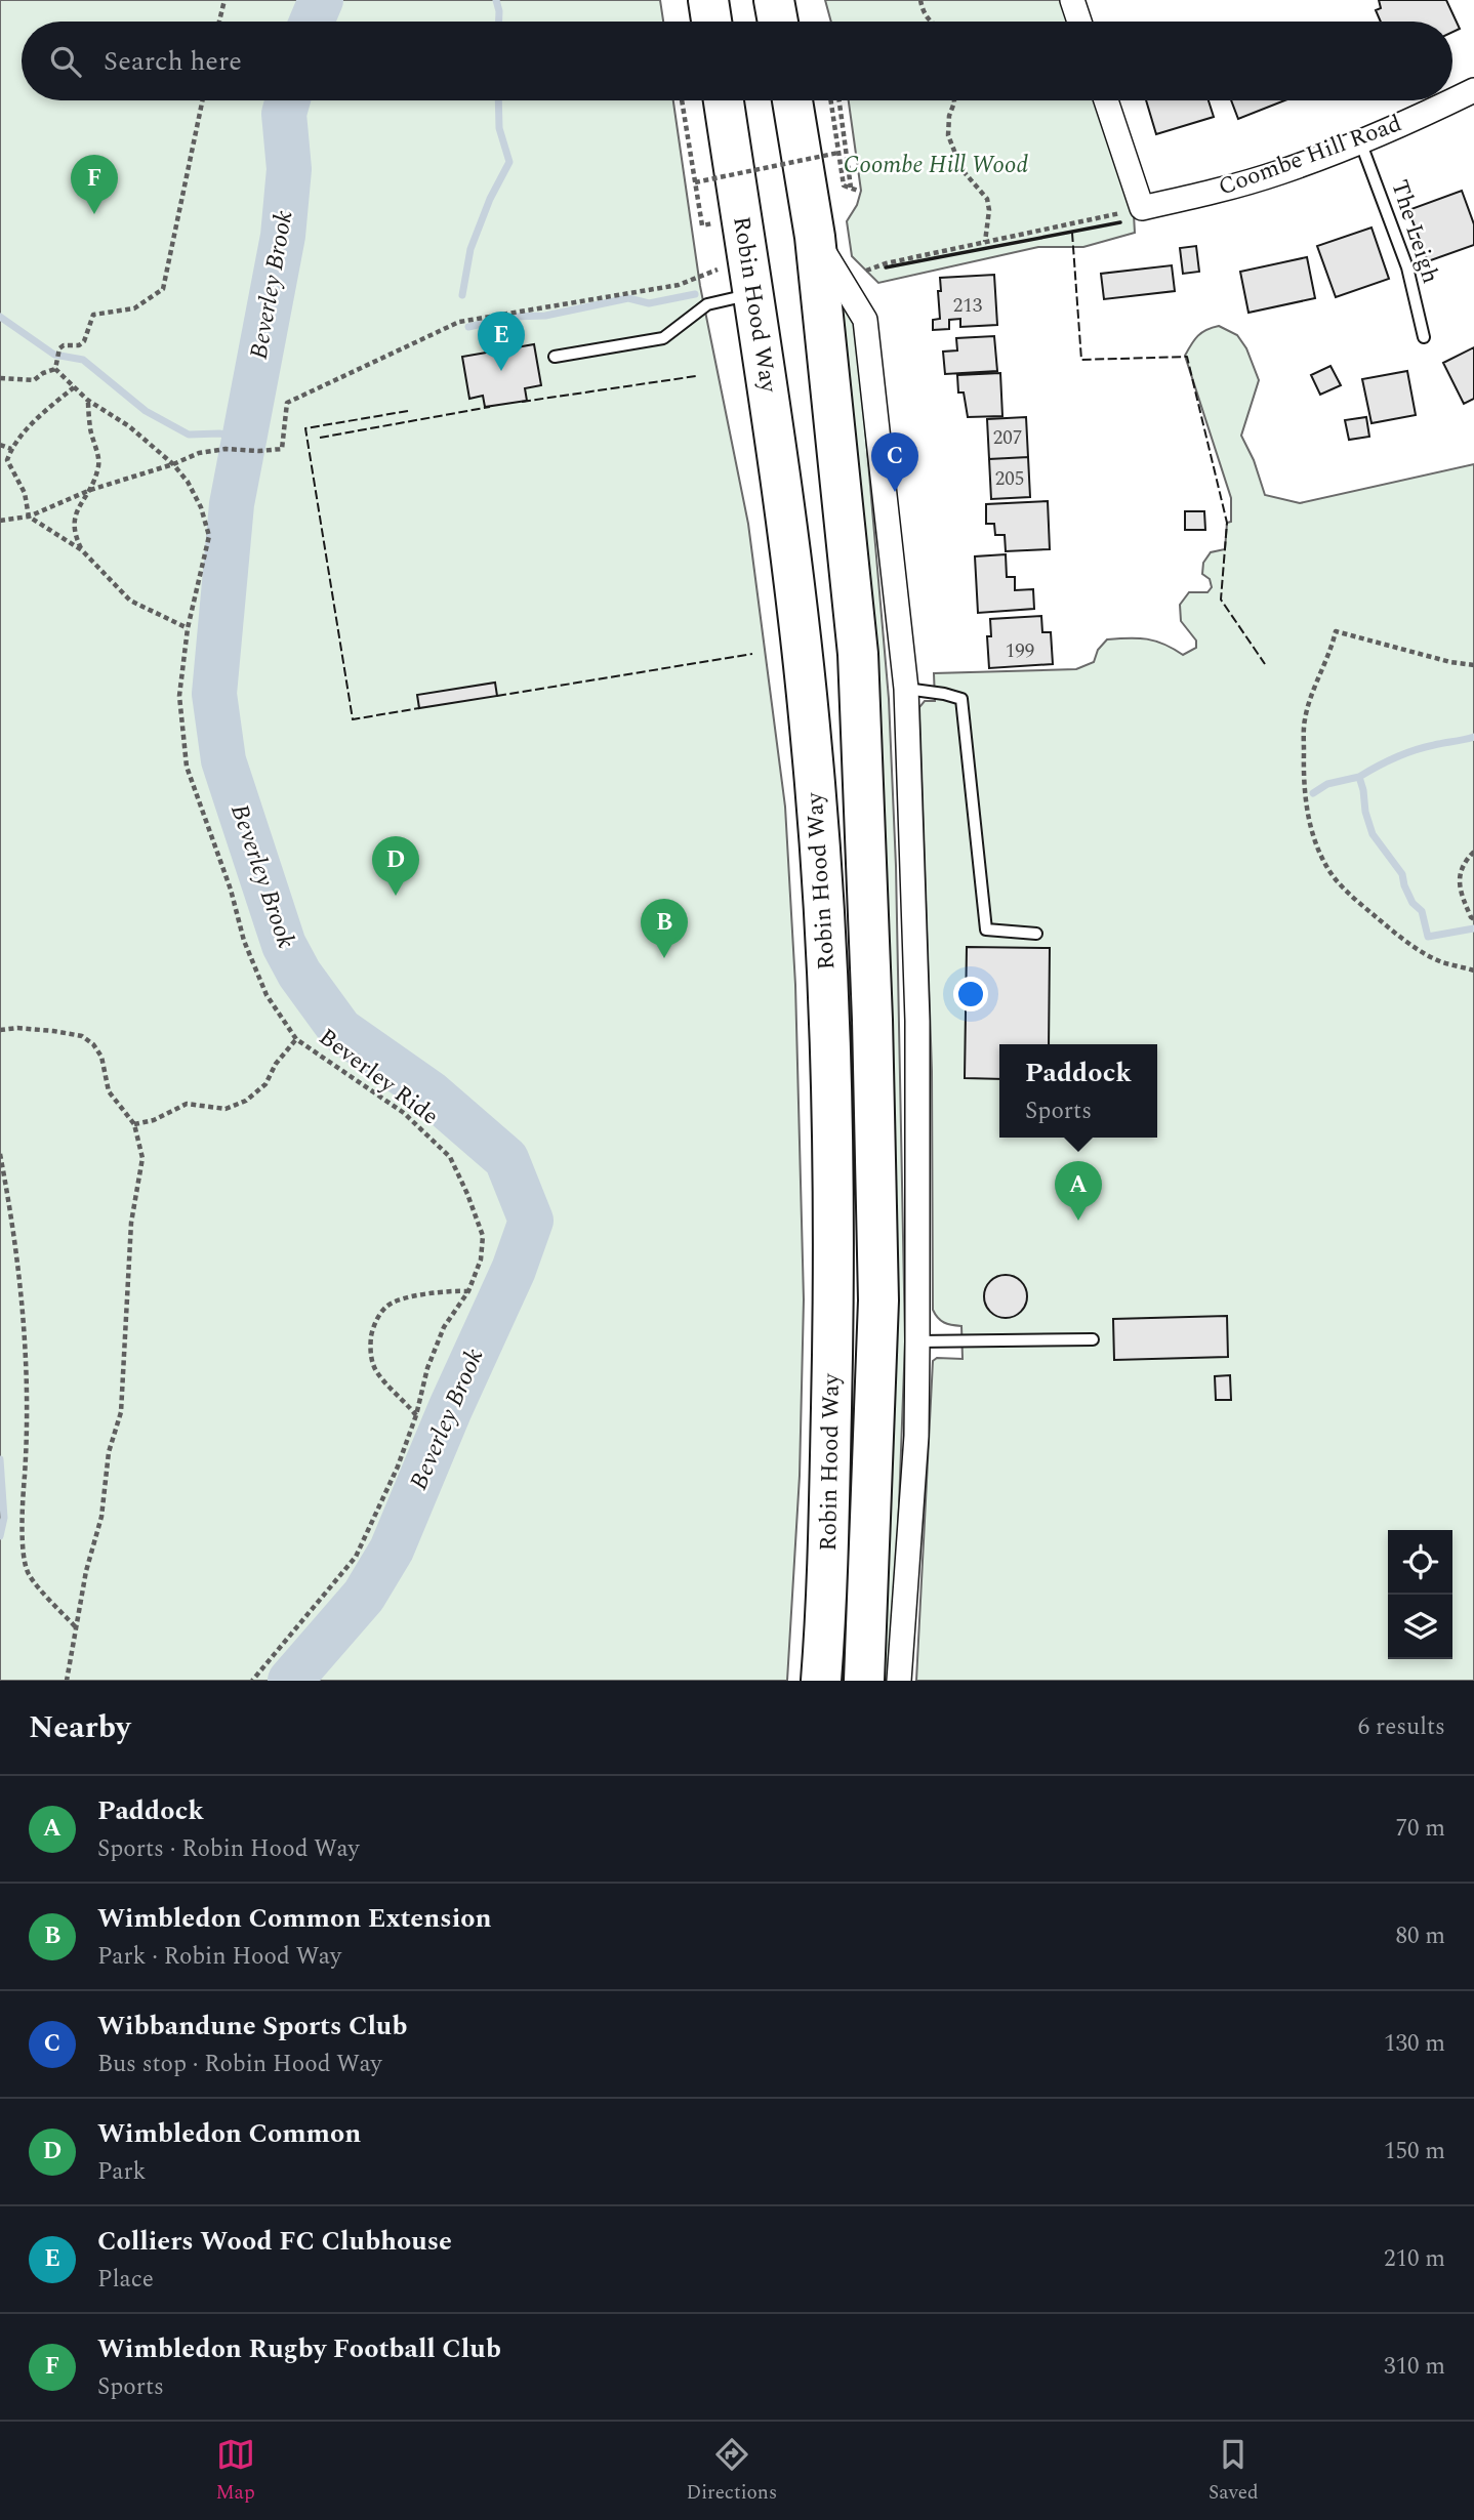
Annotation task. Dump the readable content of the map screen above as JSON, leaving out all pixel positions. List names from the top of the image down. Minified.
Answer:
{"streets":{"highway":["Robin Hood Way"],"street":["Coombe Hill Road"],"lane":["The Leigh"],"path":["Beverley Ride"]},"crossings":[["Coombe Hill Road","The Leigh"]],"water":["Beverley Brook"],"parks":["Coombe Hill Wood"],"house_numbers":["213","207","205","199"],"page":{"search":"Search here","pins":["F","E","C","D","B","A"],"popup":["Paddock","Sports"],"heading":["Nearby","6 results"],"list":[{"mark":"A","name":"Paddock","note":"Sports · Robin Hood Way","value":"70 m"},{"mark":"B","name":"Wimbledon Common Extension","note":"Park · Robin Hood Way","value":"80 m"},{"mark":"C","name":"Wibbandune Sports Club","note":"Bus stop · Robin Hood Way","value":"130 m"},{"mark":"D","name":"Wimbledon Common","note":"Park","value":"150 m"},{"mark":"E","name":"Colliers Wood FC Clubhouse","note":"Place","value":"210 m"},{"mark":"F","name":"Wimbledon Rugby Football Club","note":"Sports","value":"310 m"}],"nav":["Map","Directions","Saved"]}}
